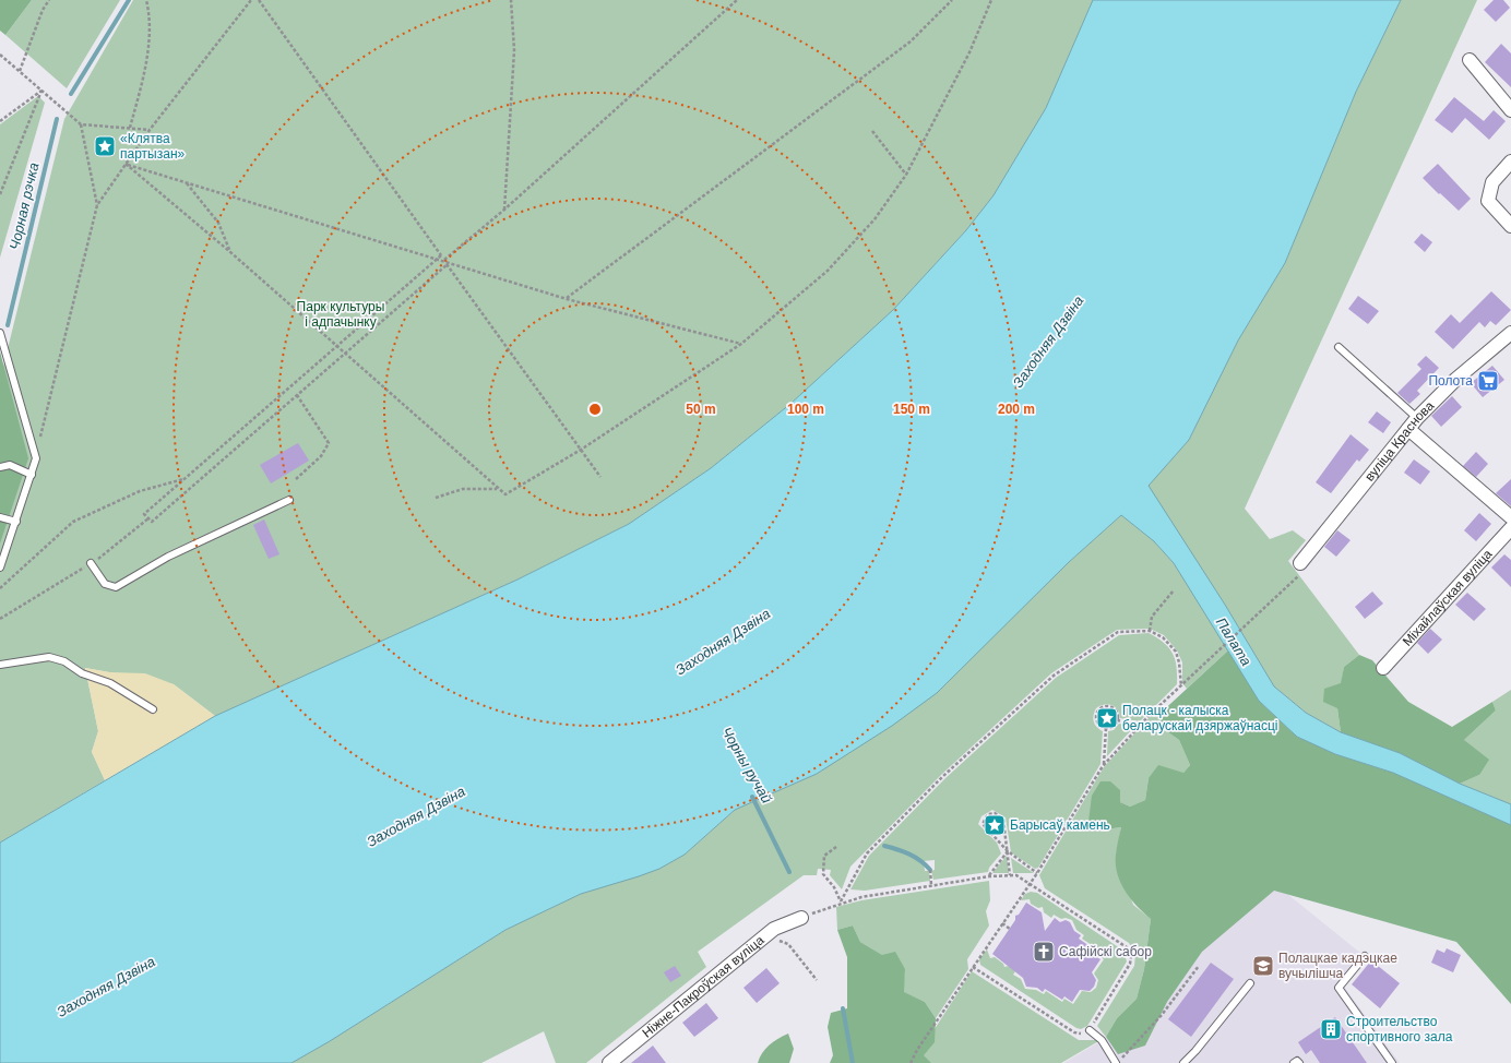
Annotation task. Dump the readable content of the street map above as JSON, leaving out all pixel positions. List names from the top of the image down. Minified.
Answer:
{"streets":{"street":["вуліца Краснова","Міхайлаўская вуліца","Ніжне-Пакроўская вуліца"]},"water":["Чорная рэчка","Заходняя Дзвіна","Палата","Чорны ручай"],"parks":["Парк культуры і адпачынку"],"places":{"place":["«Клятва партызан»","Полацк - калыска беларускай дзяржаўнасці","Барысаў камень"],"supermarket":["Полота"],"church":["Сафійскі сабор"],"school or university":["Полацкае кадэцкае вучылішча"],"building":["Строительство спортивного зала"]},"rings":["50 m","100 m","150 m","200 m"]}
